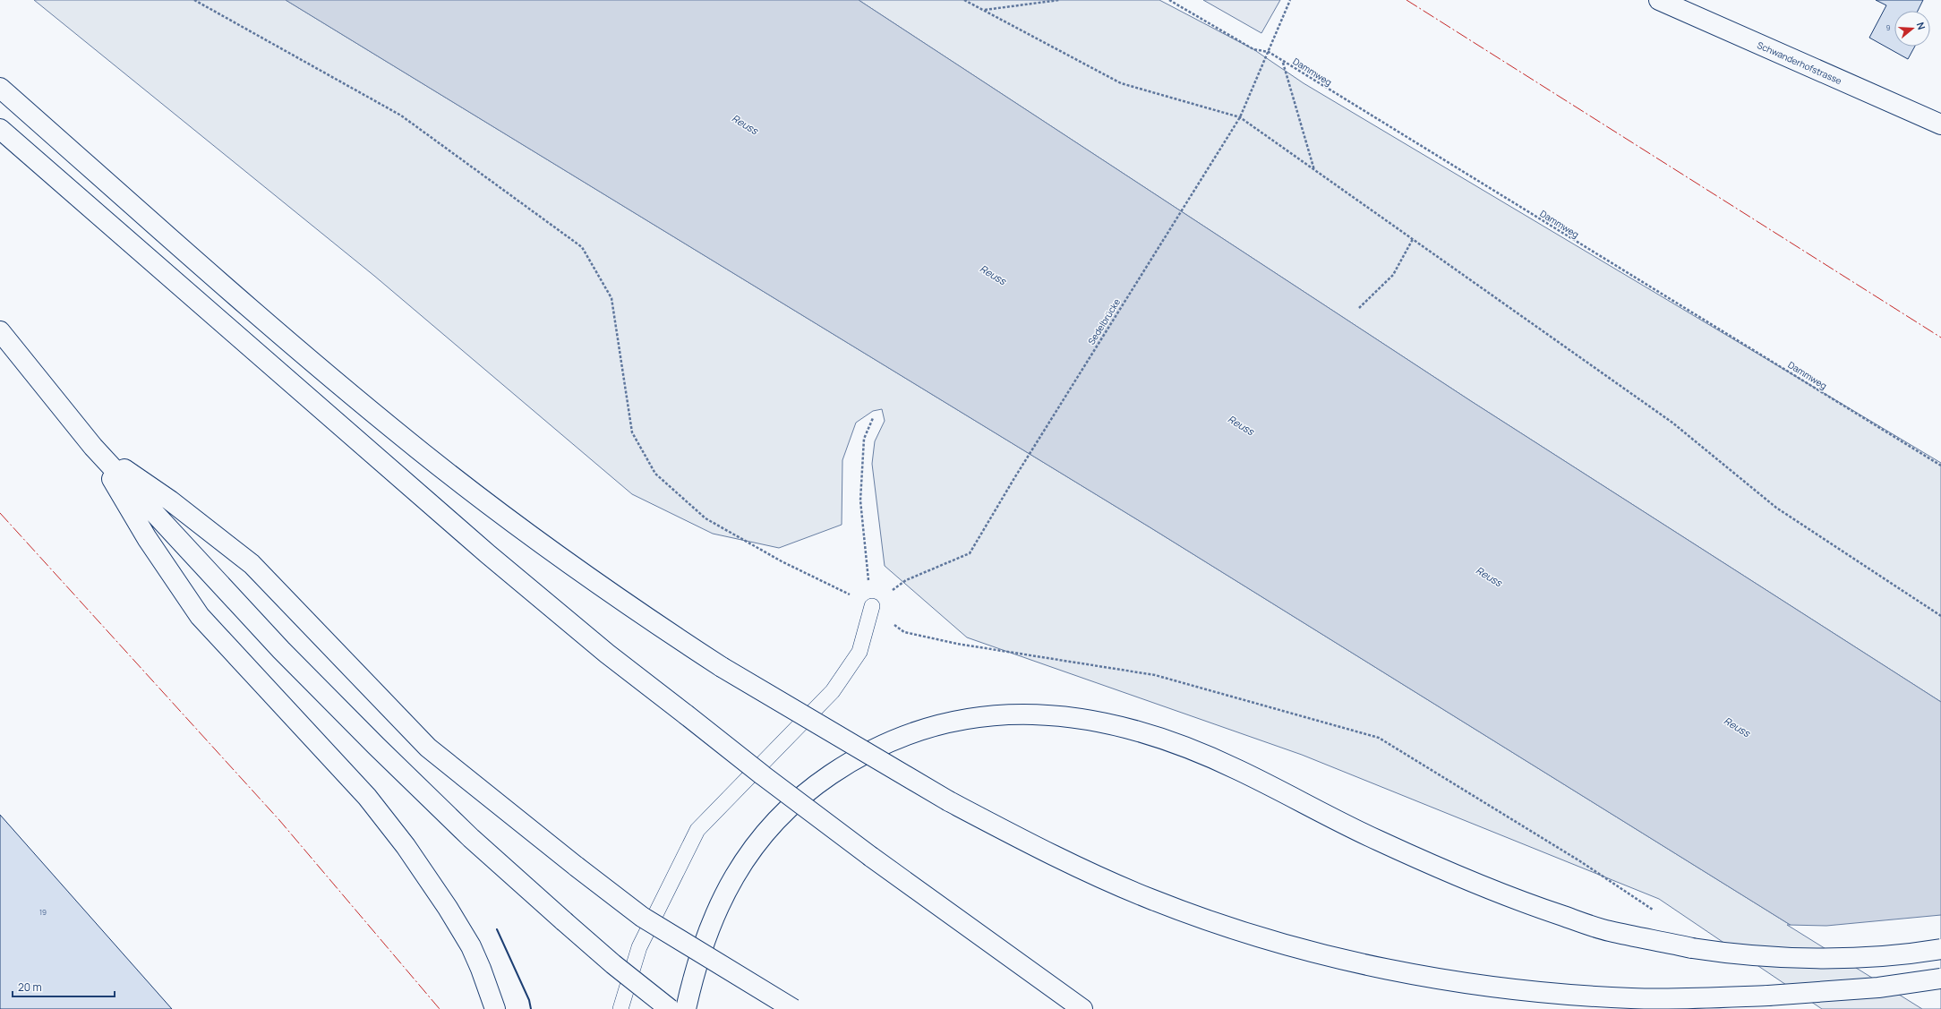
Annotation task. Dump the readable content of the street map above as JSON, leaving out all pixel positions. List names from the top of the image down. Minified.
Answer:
{"streets":{"main road":["Schwanderhofstrasse"],"path":["Dammweg","Sedelbrücke"]},"crossings":[["Dammweg","Sedelbrücke"]],"water":["Reuss"],"house_numbers":["9","19"],"scale_bar":"20 m","north":"right"}
